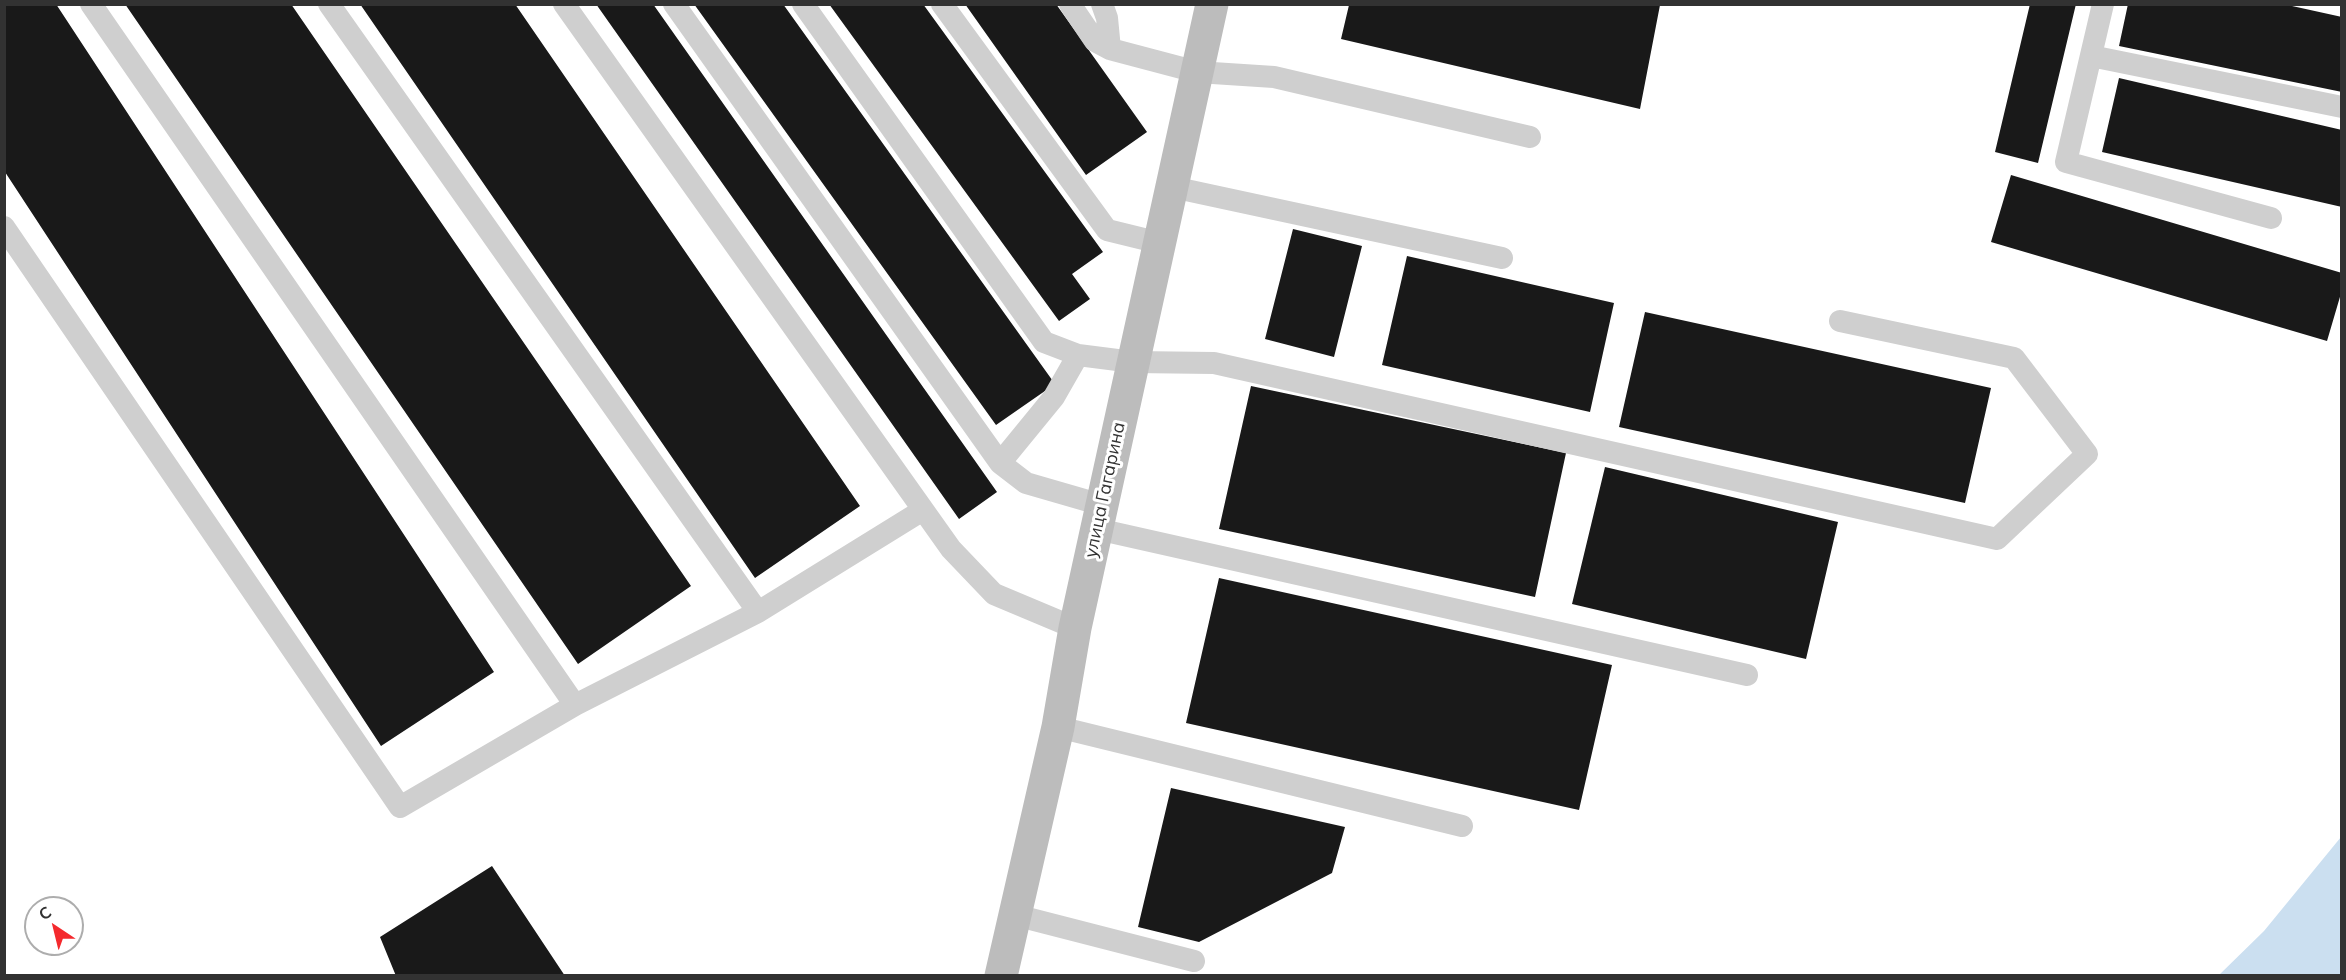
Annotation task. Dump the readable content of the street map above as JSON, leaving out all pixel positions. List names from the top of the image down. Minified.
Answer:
{"streets":{"street":["улица Гагарина"]},"north":"top left"}
